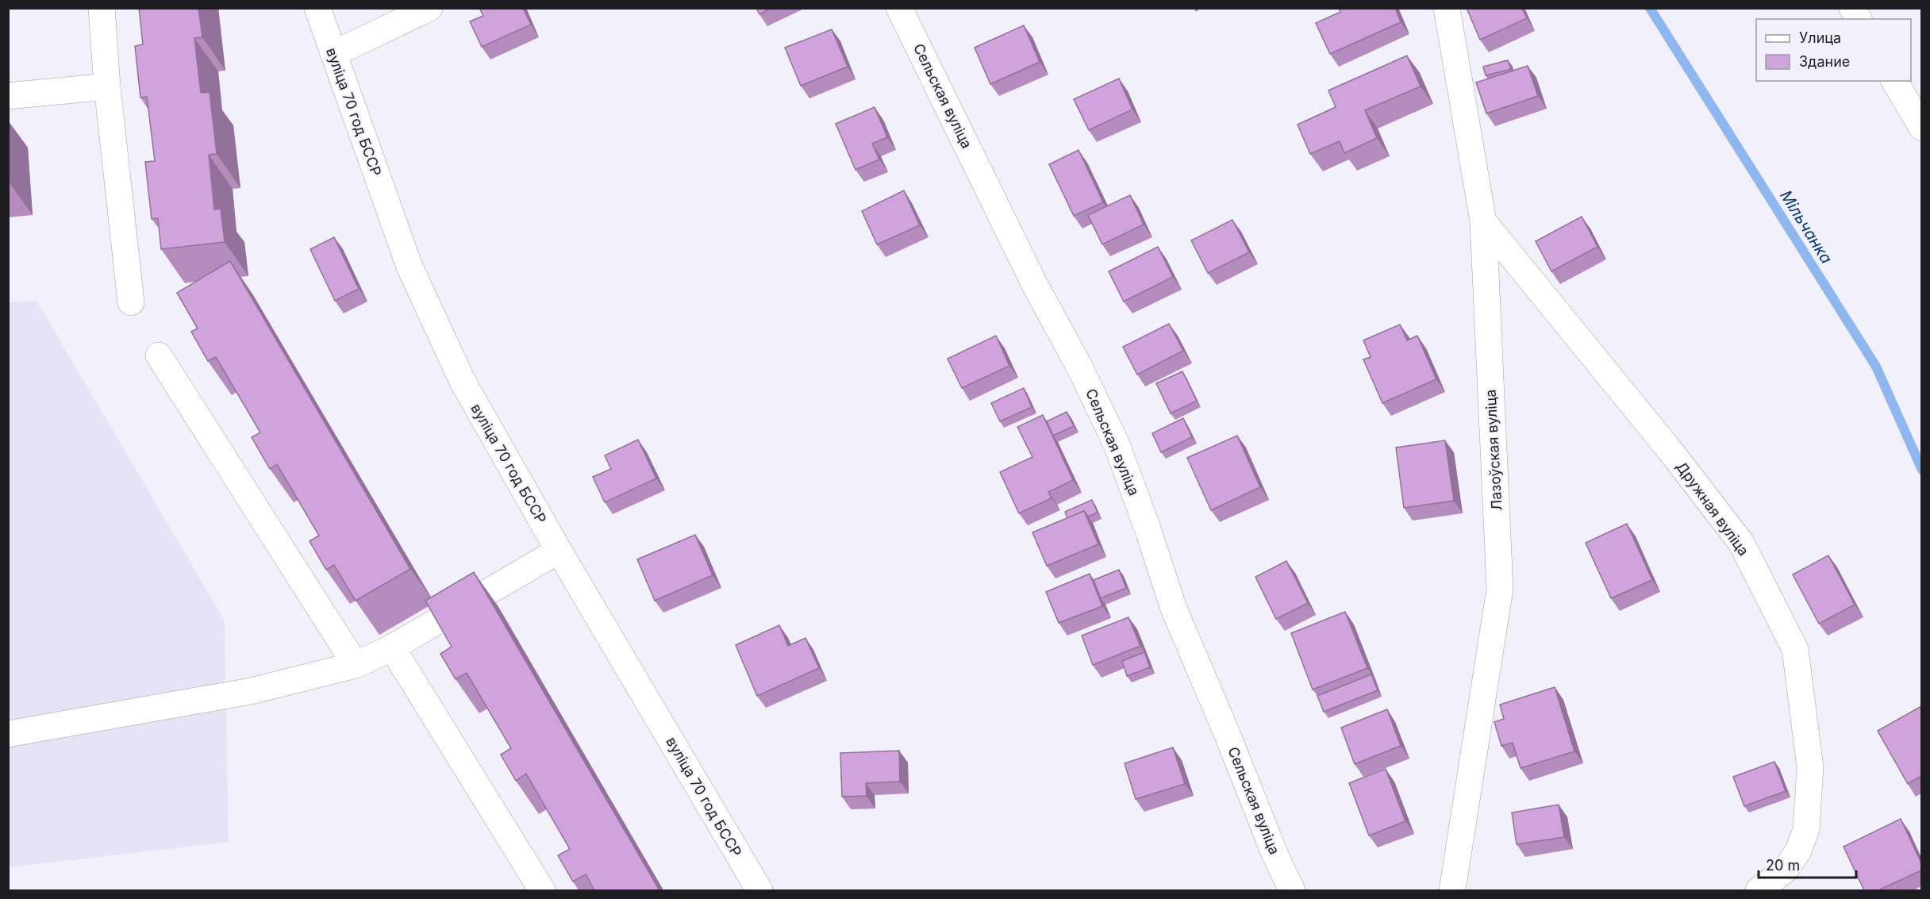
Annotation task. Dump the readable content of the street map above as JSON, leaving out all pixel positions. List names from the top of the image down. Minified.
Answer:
{"streets":{"street":["Сельская вуліца","вуліца 70 год БССР","Лазоўская вуліца","Дружная вуліца"]},"crossings":[["Лазоўская вуліца","Дружная вуліца"]],"water":["Мільчанка"],"legend":["Улица","Здание"],"scale_bar":"20 m"}
